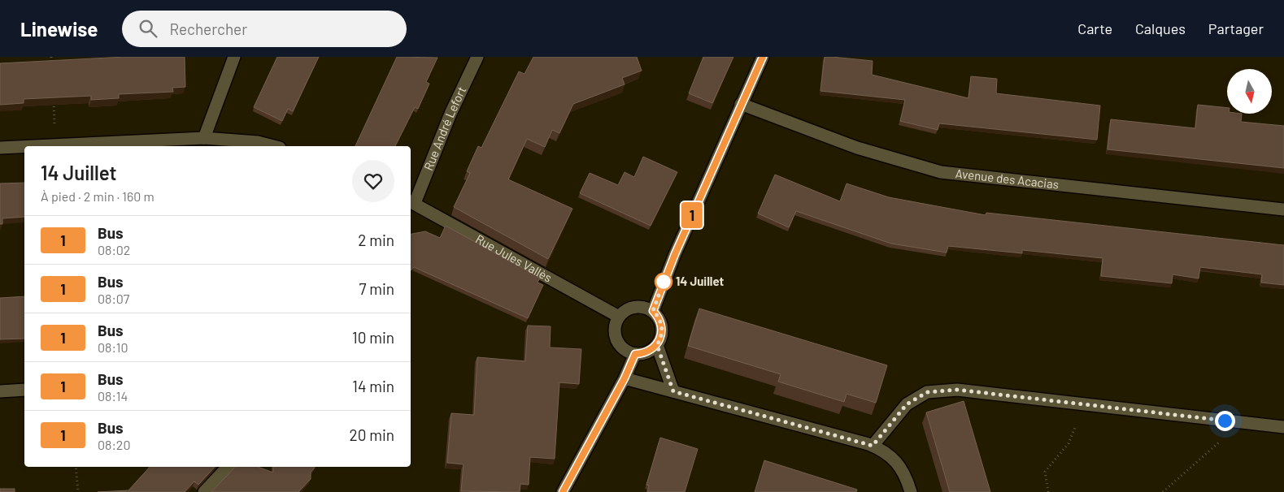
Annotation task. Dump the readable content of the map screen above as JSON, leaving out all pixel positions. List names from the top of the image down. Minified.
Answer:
{"streets":{"street":["Rue André Lefort","Avenue des Acacias","Rue Jules Vallès"]},"crossings":[["Rue André Lefort","Rue Jules Vallès"]],"places":["14 Juillet"],"lines":["bus line 1"],"north":"bottom","page":{"header":"Linewise","search":"Rechercher","nav":["Carte","Calques","Partager"],"on_map":"1","heading":["14 Juillet","À pied · 2 min · 160 m"],"list":[{"mark":"1","name":"Bus","note":"08:02","value":"2 min"},{"mark":"1","name":"Bus","note":"08:07","value":"7 min"},{"mark":"1","name":"Bus","note":"08:10","value":"10 min"},{"mark":"1","name":"Bus","note":"08:14","value":"14 min"},{"mark":"1","name":"Bus","note":"08:20","value":"20 min"}]}}
